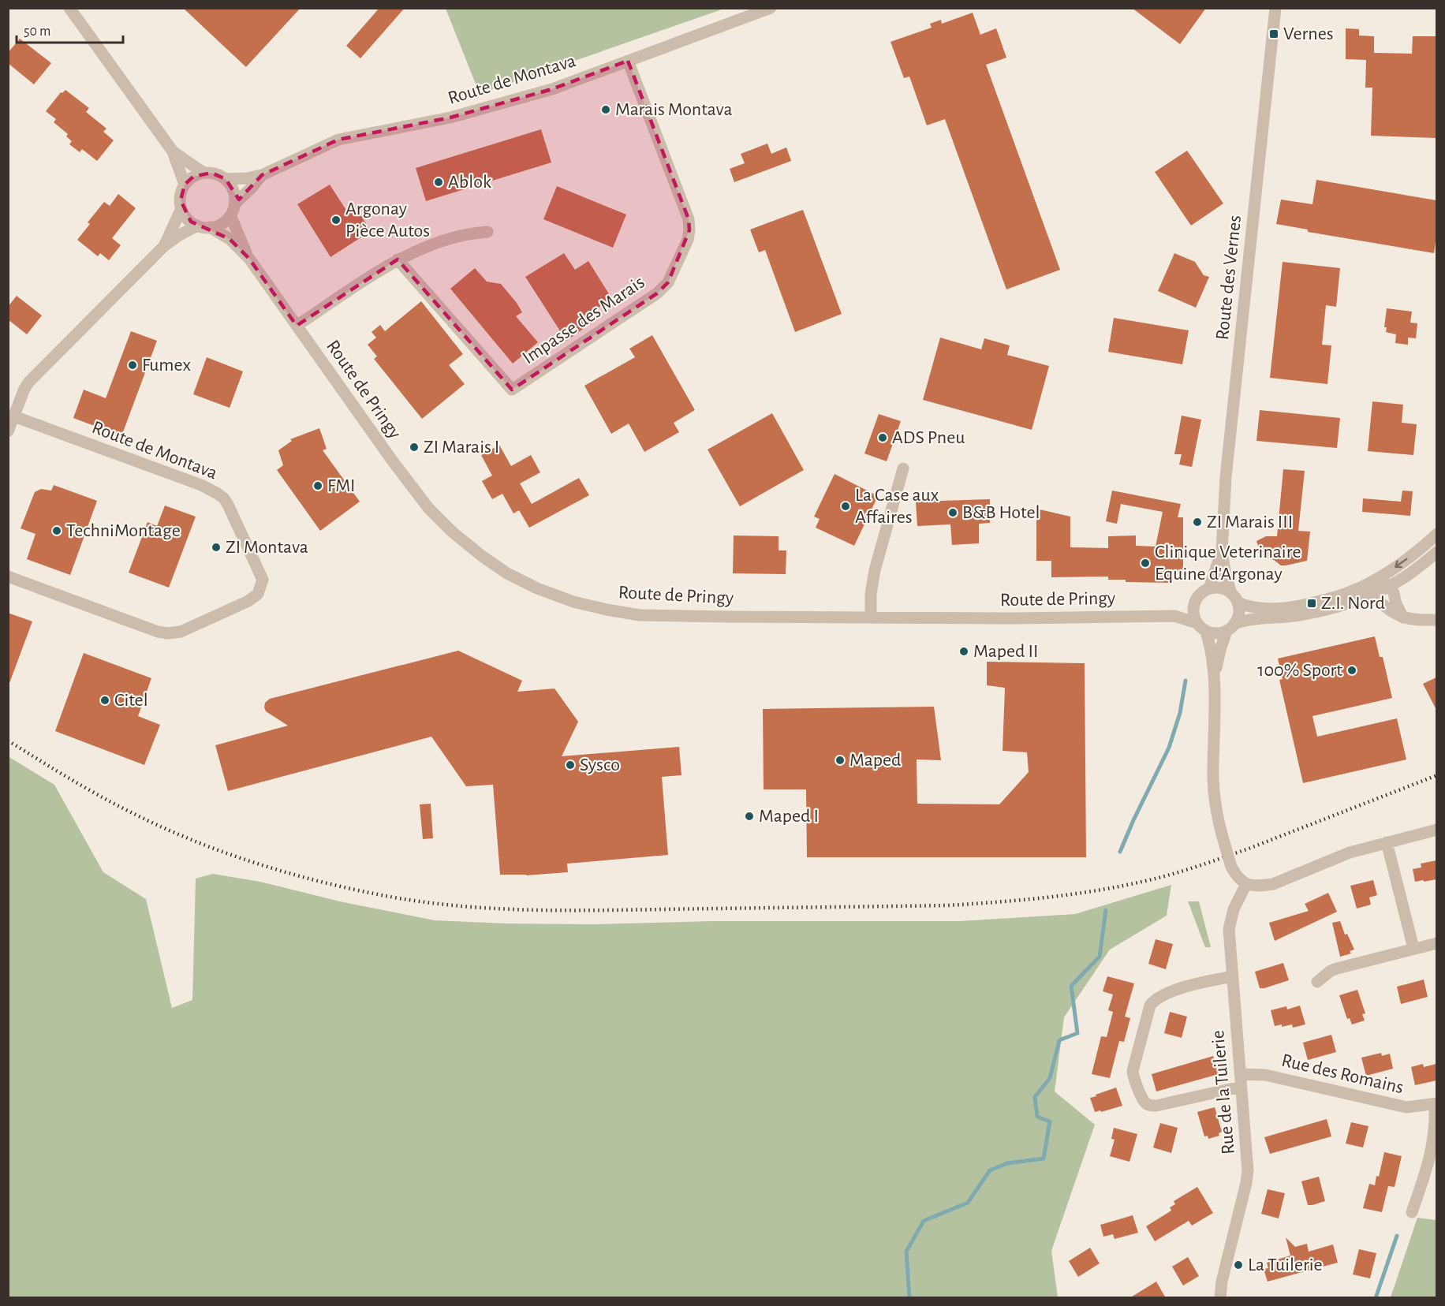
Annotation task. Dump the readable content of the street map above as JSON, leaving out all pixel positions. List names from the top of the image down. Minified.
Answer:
{"streets":{"street":["Route de Montava","Route des Vernes","Impasse des Marais","Route de Pringy","Rue des Romains","Rue de la Tuilerie"]},"crossings":[["Route de Montava","Impasse des Marais"],["Route de Montava","Route de Pringy"],["Route des Vernes","Route de Pringy"],["Rue des Romains","Rue de la Tuilerie"]],"places":{"transit":["Vernes","Z.I. Nord"],"other":["Marais Montava","Ablok","Argonay Pièce Autos","Fumex","ADS Pneu","ZI Marais I","FMI","La Case aux Affaires","B&B Hotel","ZI Marais III","TechniMontage","ZI Montava","Clinique Veterinaire Equine d'Argonay","Maped II","100% Sport","Citel","Maped","Sysco","Maped I","La Tuilerie"]},"scale_bar":"50 m"}
